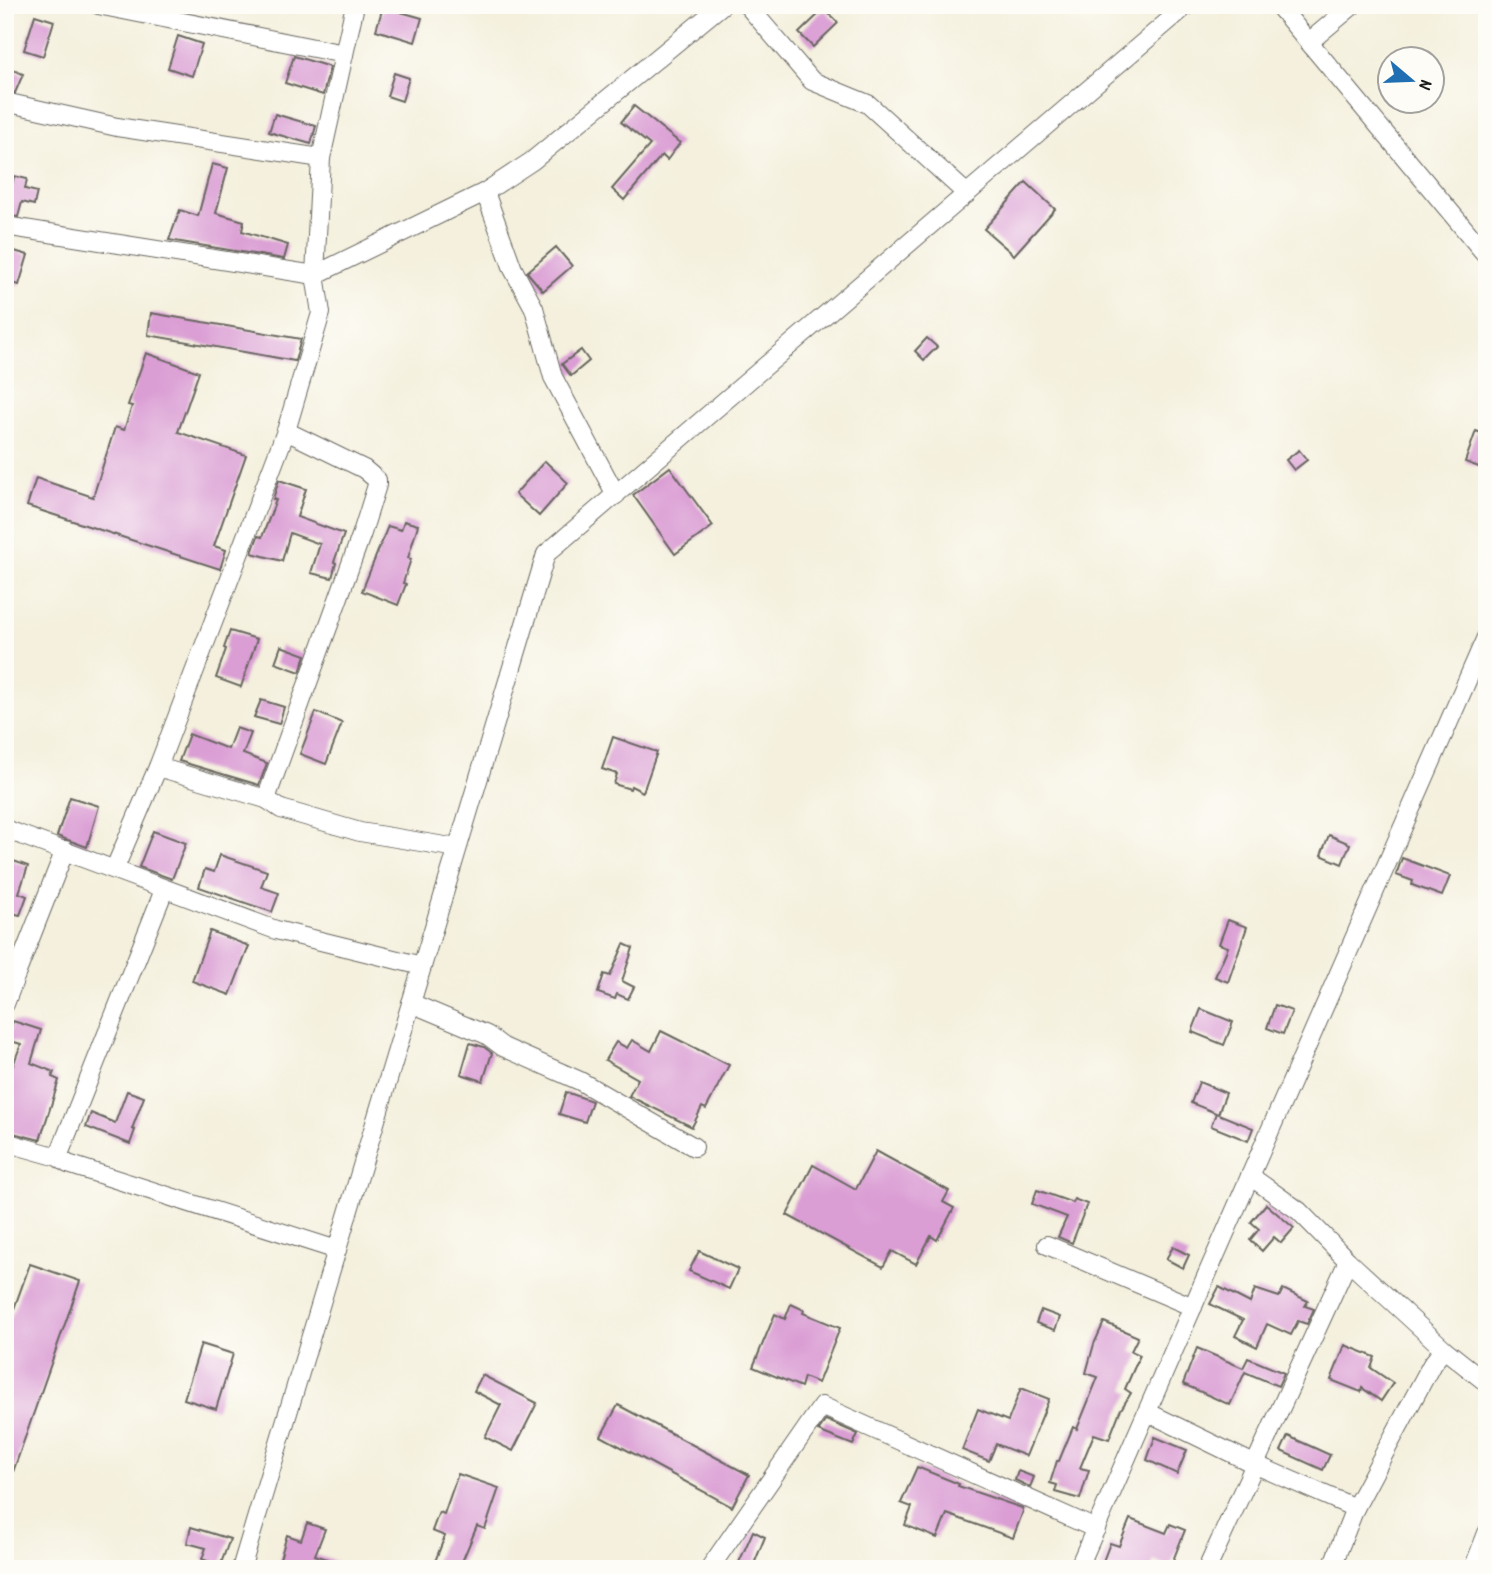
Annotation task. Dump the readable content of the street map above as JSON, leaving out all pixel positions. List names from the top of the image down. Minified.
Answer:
{"north":"right"}
